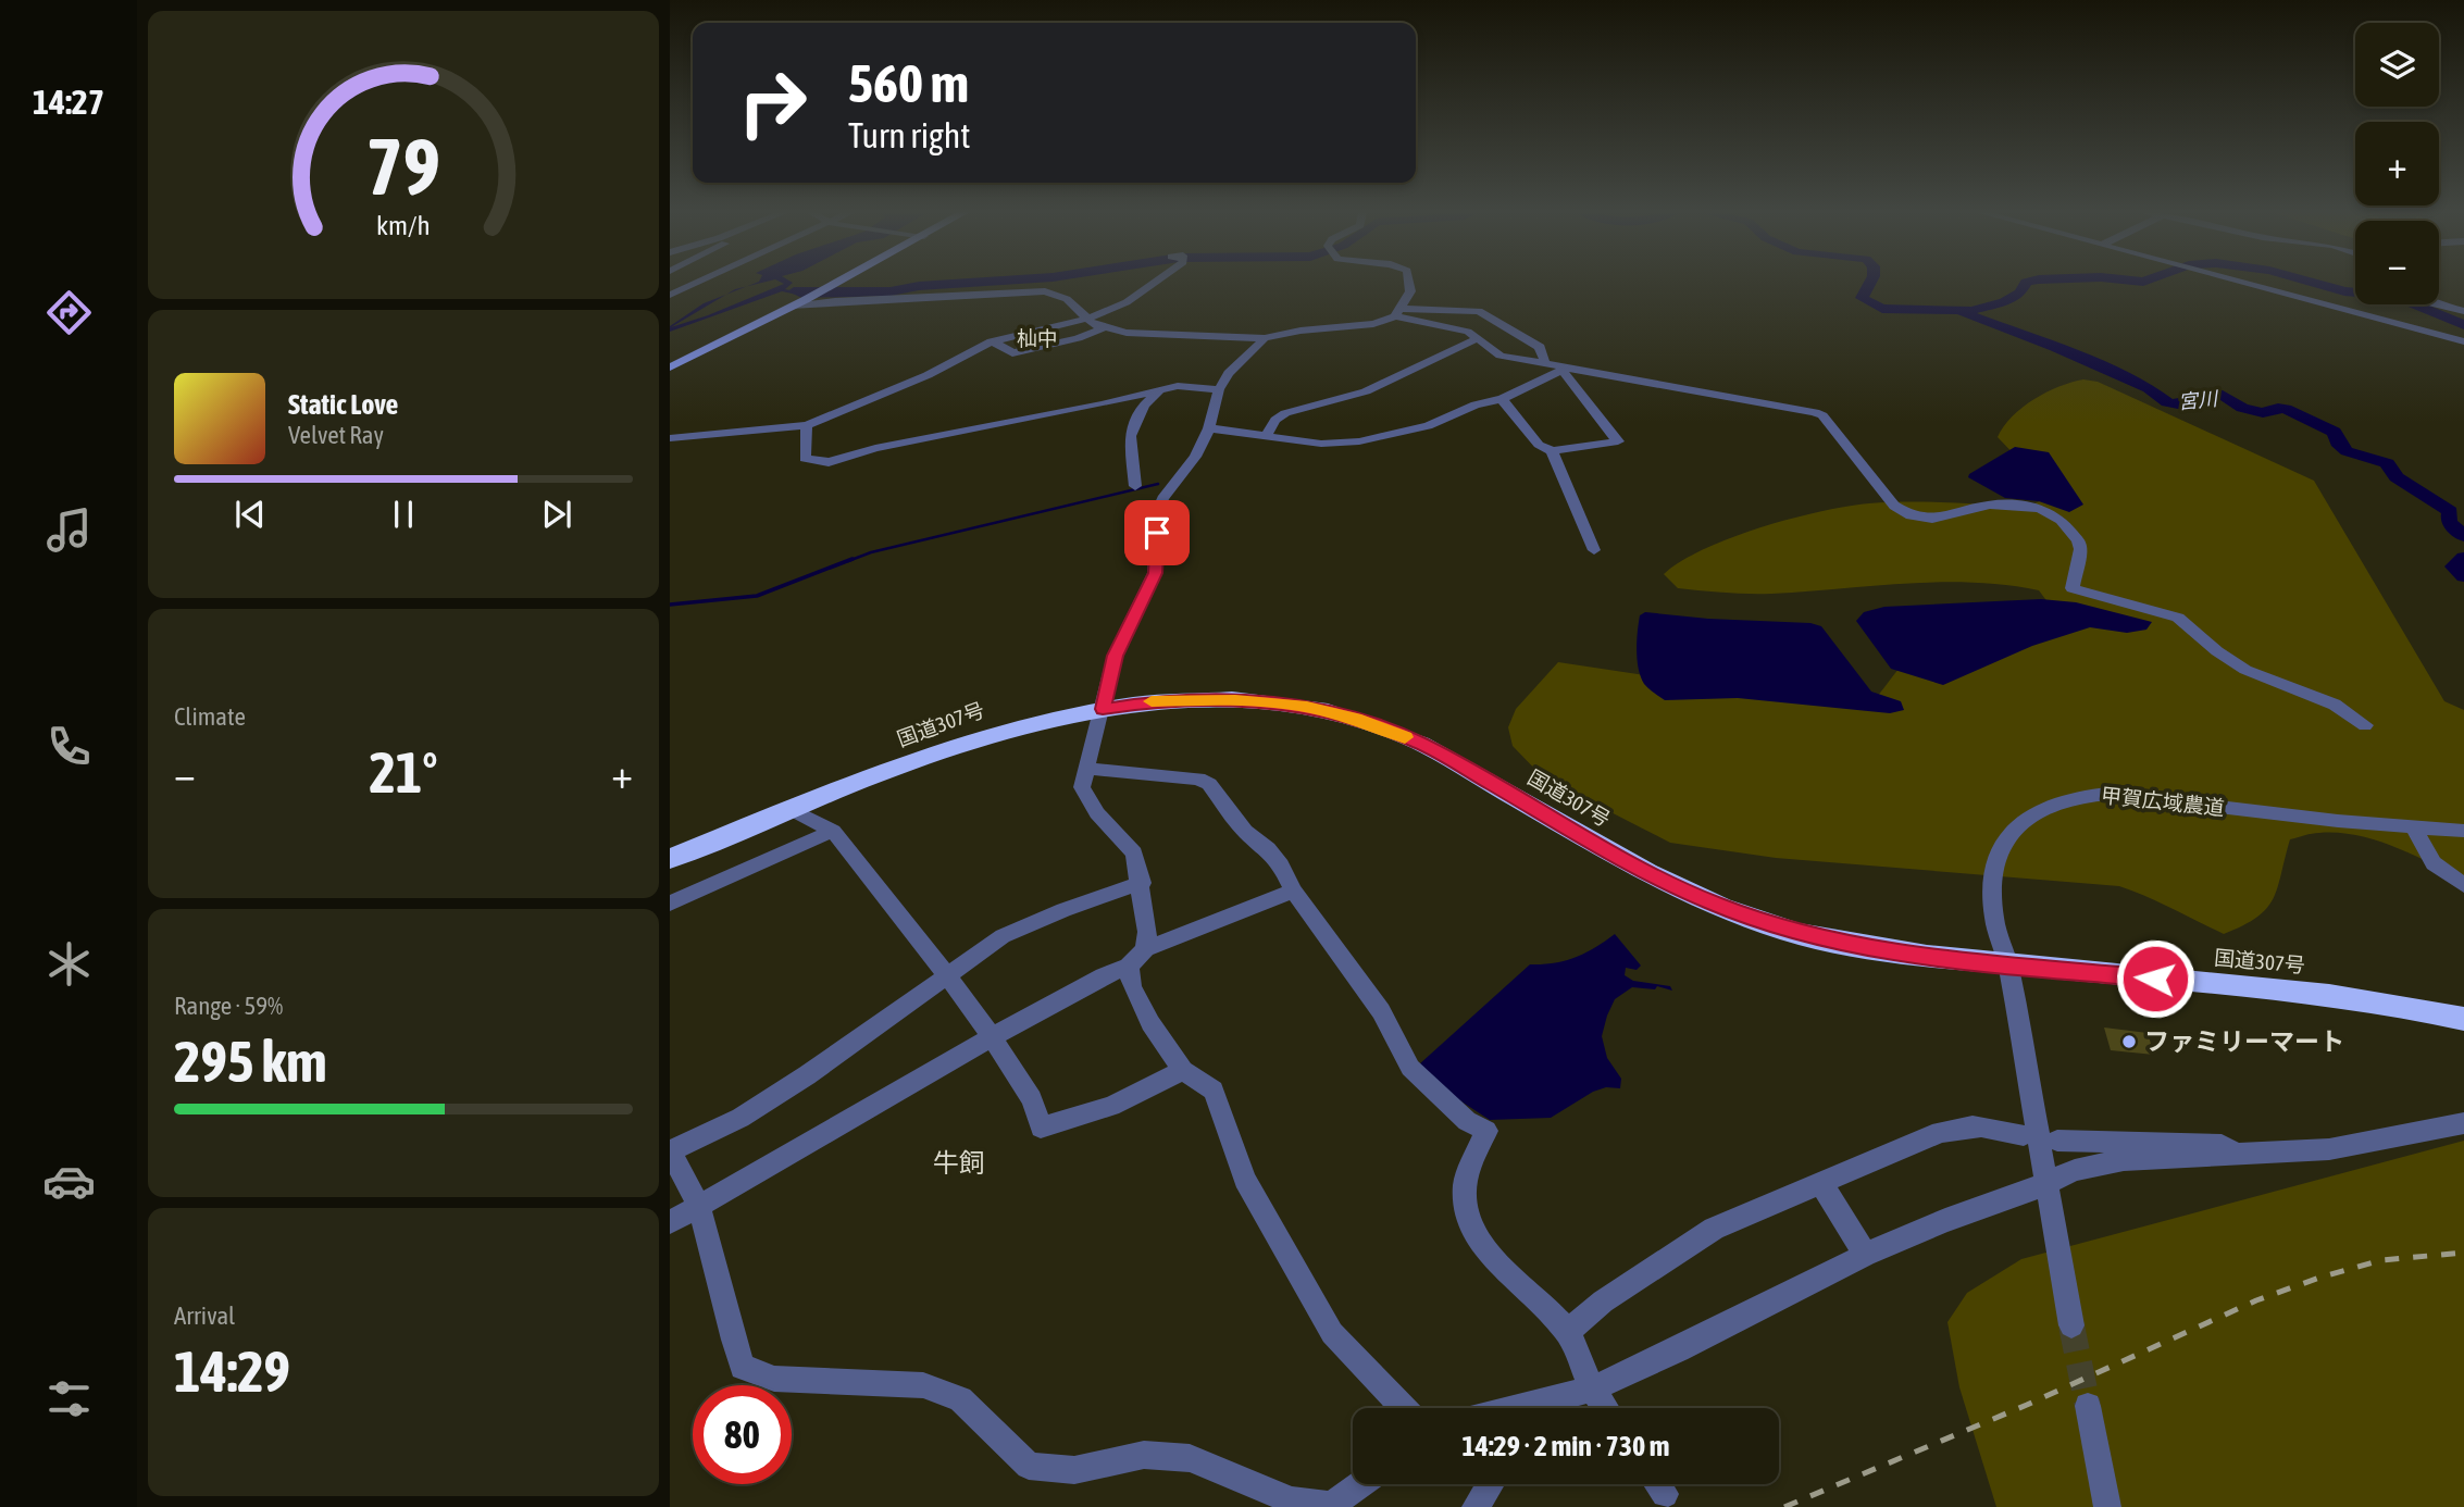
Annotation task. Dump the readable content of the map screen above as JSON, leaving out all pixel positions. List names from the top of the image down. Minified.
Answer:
{"streets":{"highway":["国道307号"],"street":["甲賀広域農道"]},"crossings":[["国道307号","甲賀広域農道"]],"districts":["杣中","牛飼"],"water":["宮川"],"places":["ファミリーマート"],"page":{"tabs":"14:27","map_buttons":["+","−"],"turn":["560 m","Turn right"],"song":["Static Love","Velvet Ray"],"tile":["Climate",["Range · 59%","295 km"],["Arrival","14:29"]],"heat":["−","21°","+"],"limit":"80","trip":"14:29 · 2 min · 730 m","gauge":["79","km/h"]}}
